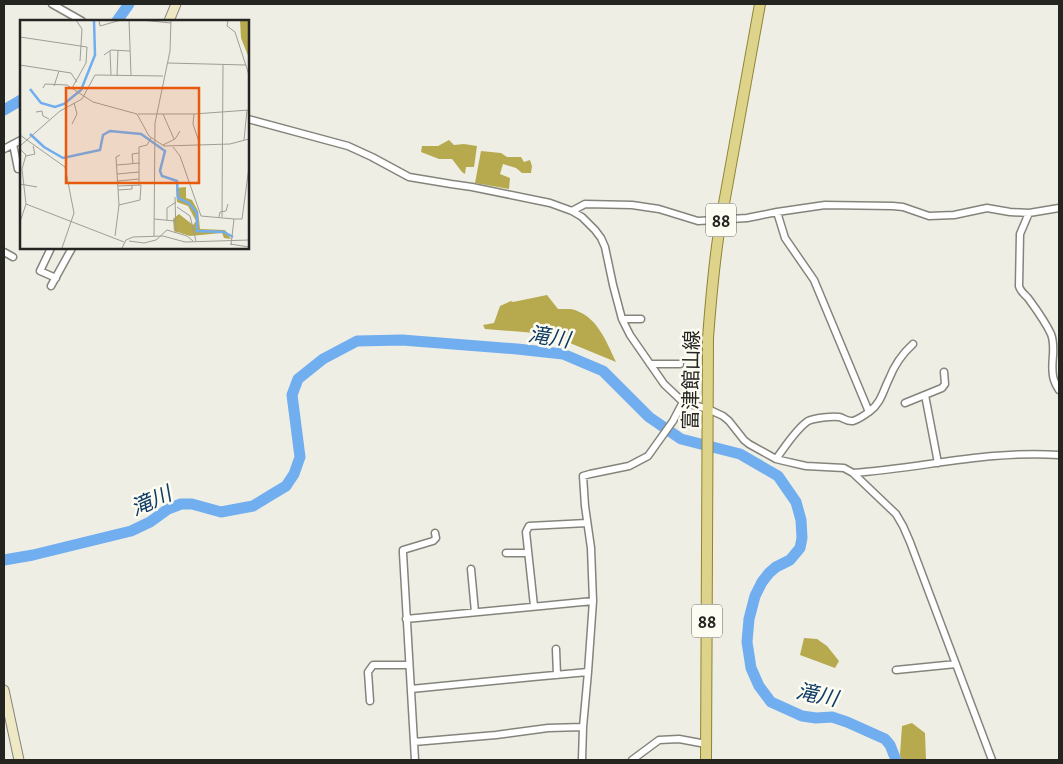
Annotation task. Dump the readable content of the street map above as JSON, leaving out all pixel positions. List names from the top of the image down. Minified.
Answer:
{"streets":{"main road":["88","富津館山線"]},"water":["滝川"]}
